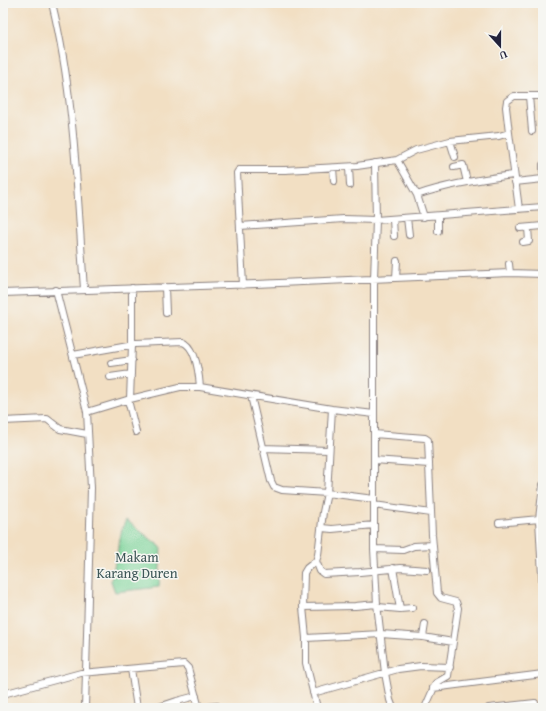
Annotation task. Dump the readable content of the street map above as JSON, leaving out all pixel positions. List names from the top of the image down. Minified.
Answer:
{"parks":["Makam Karang Duren"],"north":"bottom"}
